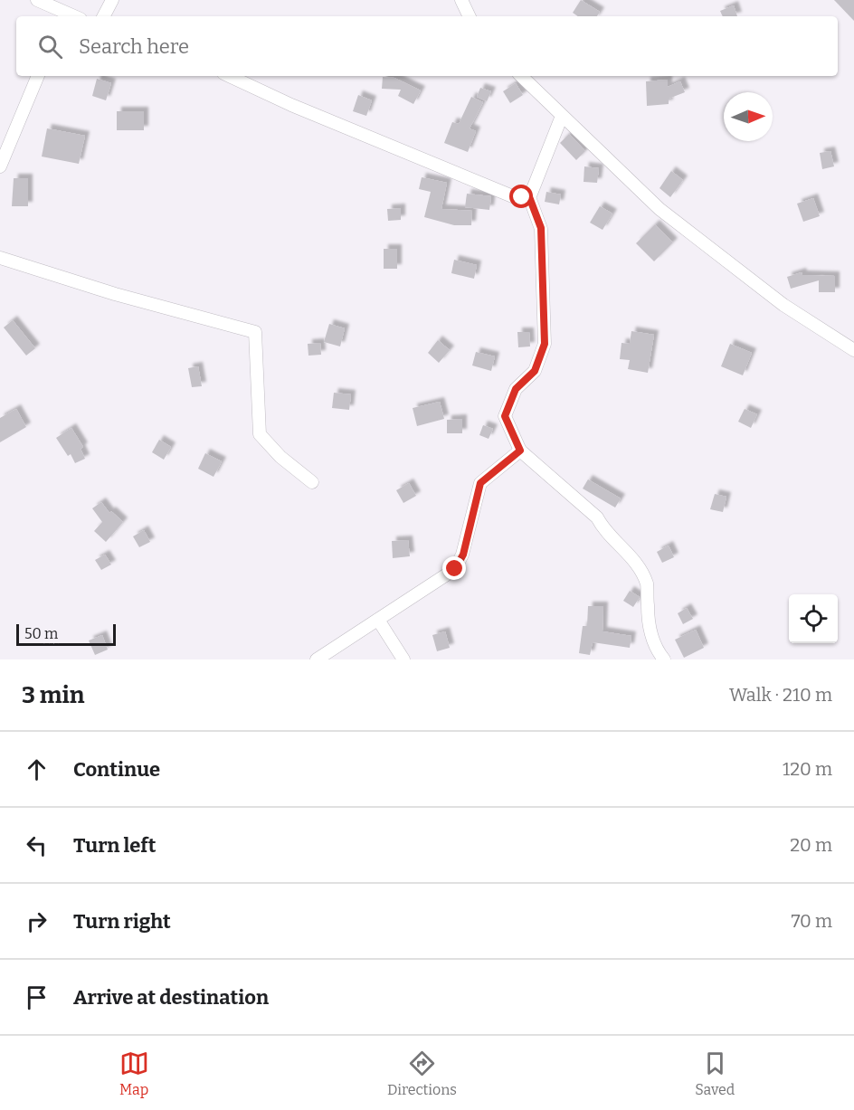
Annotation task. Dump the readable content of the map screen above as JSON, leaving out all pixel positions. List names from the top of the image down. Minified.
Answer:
{"scale_bar":"50 m","north":"right","page":{"search":"Search here","scale":"50 m","heading":["3 min","Walk · 210 m"],"list":[["Continue","120 m"],["Turn left","20 m"],["Turn right","70 m"],"Arrive at destination"],"nav":["Map","Directions","Saved"]}}
